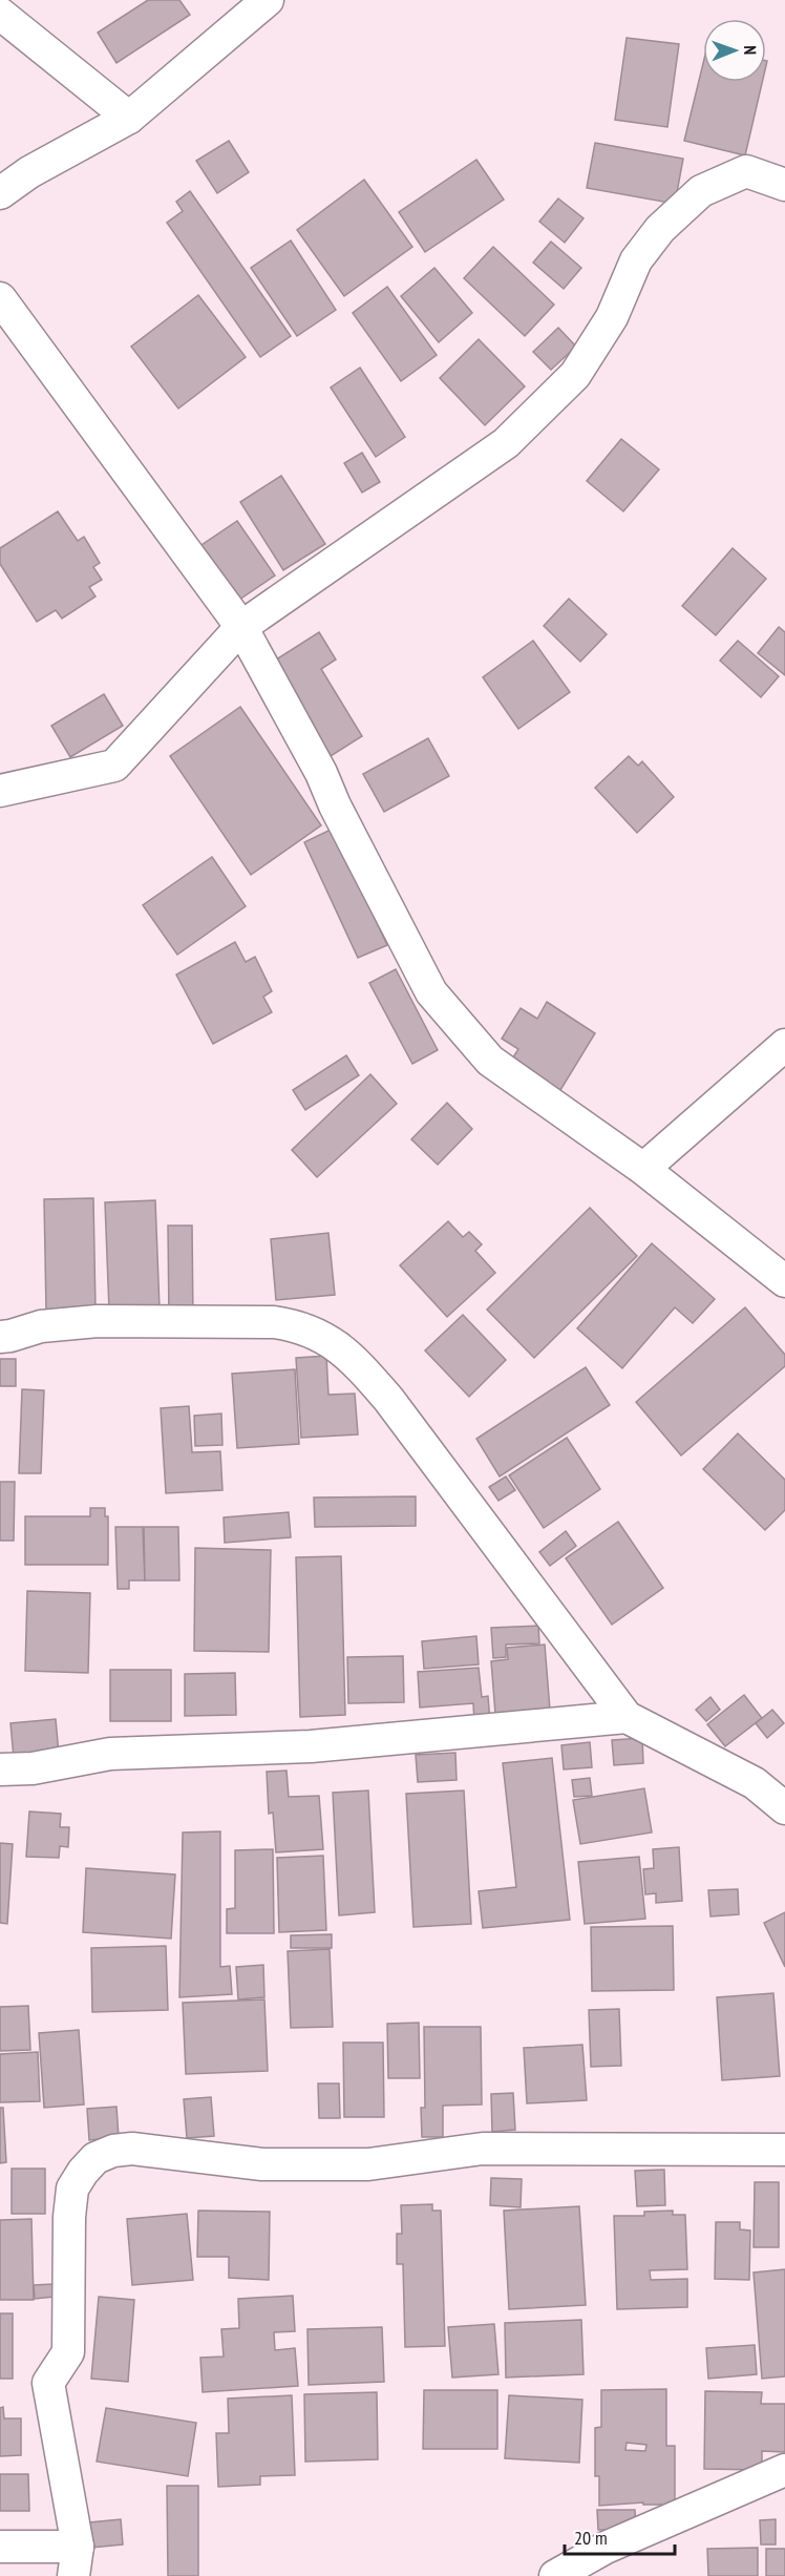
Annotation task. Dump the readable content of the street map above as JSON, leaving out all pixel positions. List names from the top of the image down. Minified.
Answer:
{"scale_bar":"20 m","north":"right"}
